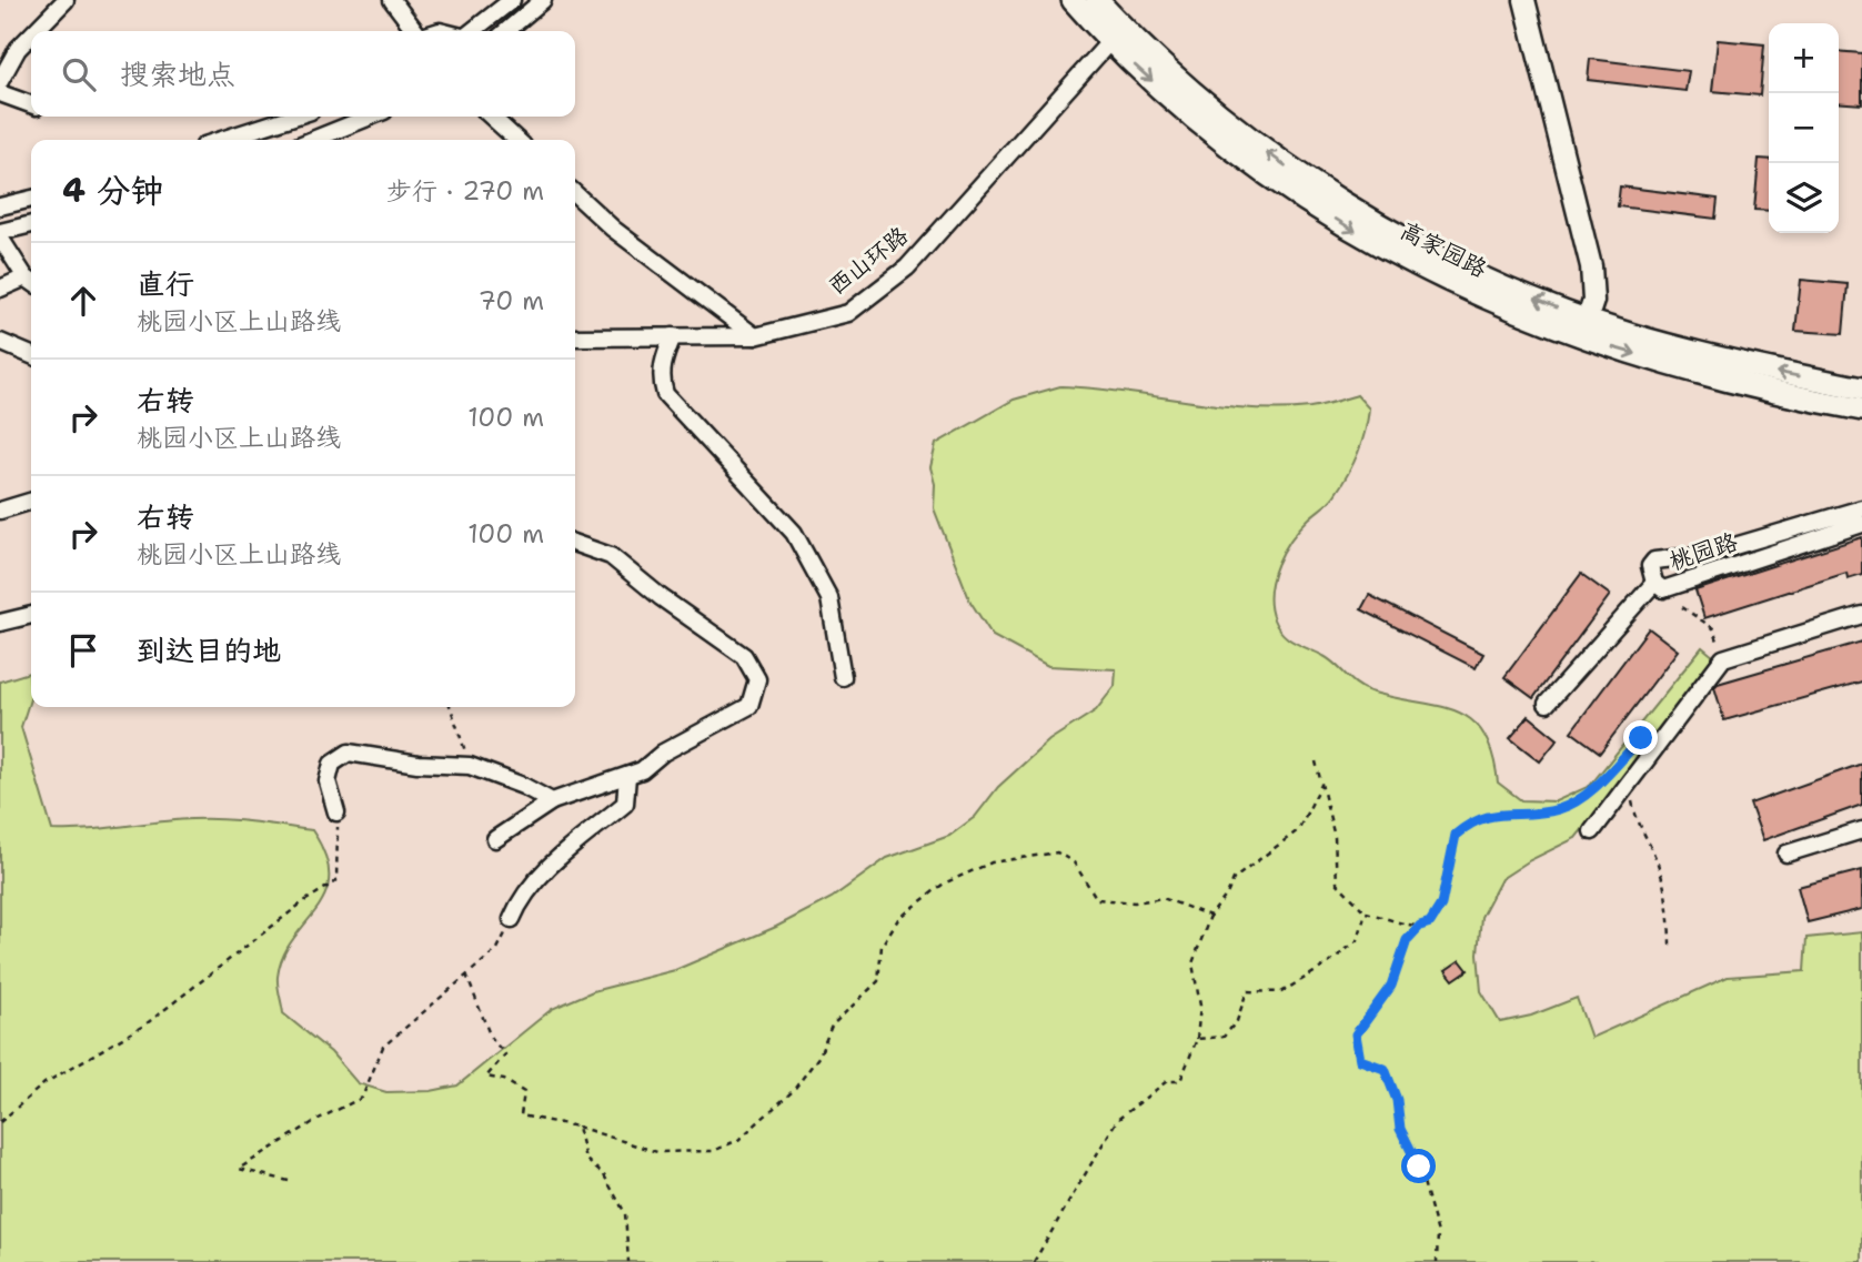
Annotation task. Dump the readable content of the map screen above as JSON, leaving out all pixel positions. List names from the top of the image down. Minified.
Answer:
{"streets":{"main road":["高家园路"],"street":["西山环路","桃园路"]},"crossings":[["高家园路","西山环路"]],"page":{"map_buttons":["+","−"],"search":"搜索地点","heading":["4 分钟","步行 · 270 m"],"list":[["直行","桃园小区上山路线","70 m"],["右转","桃园小区上山路线","100 m"],["右转","桃园小区上山路线","100 m"],"到达目的地"]}}
